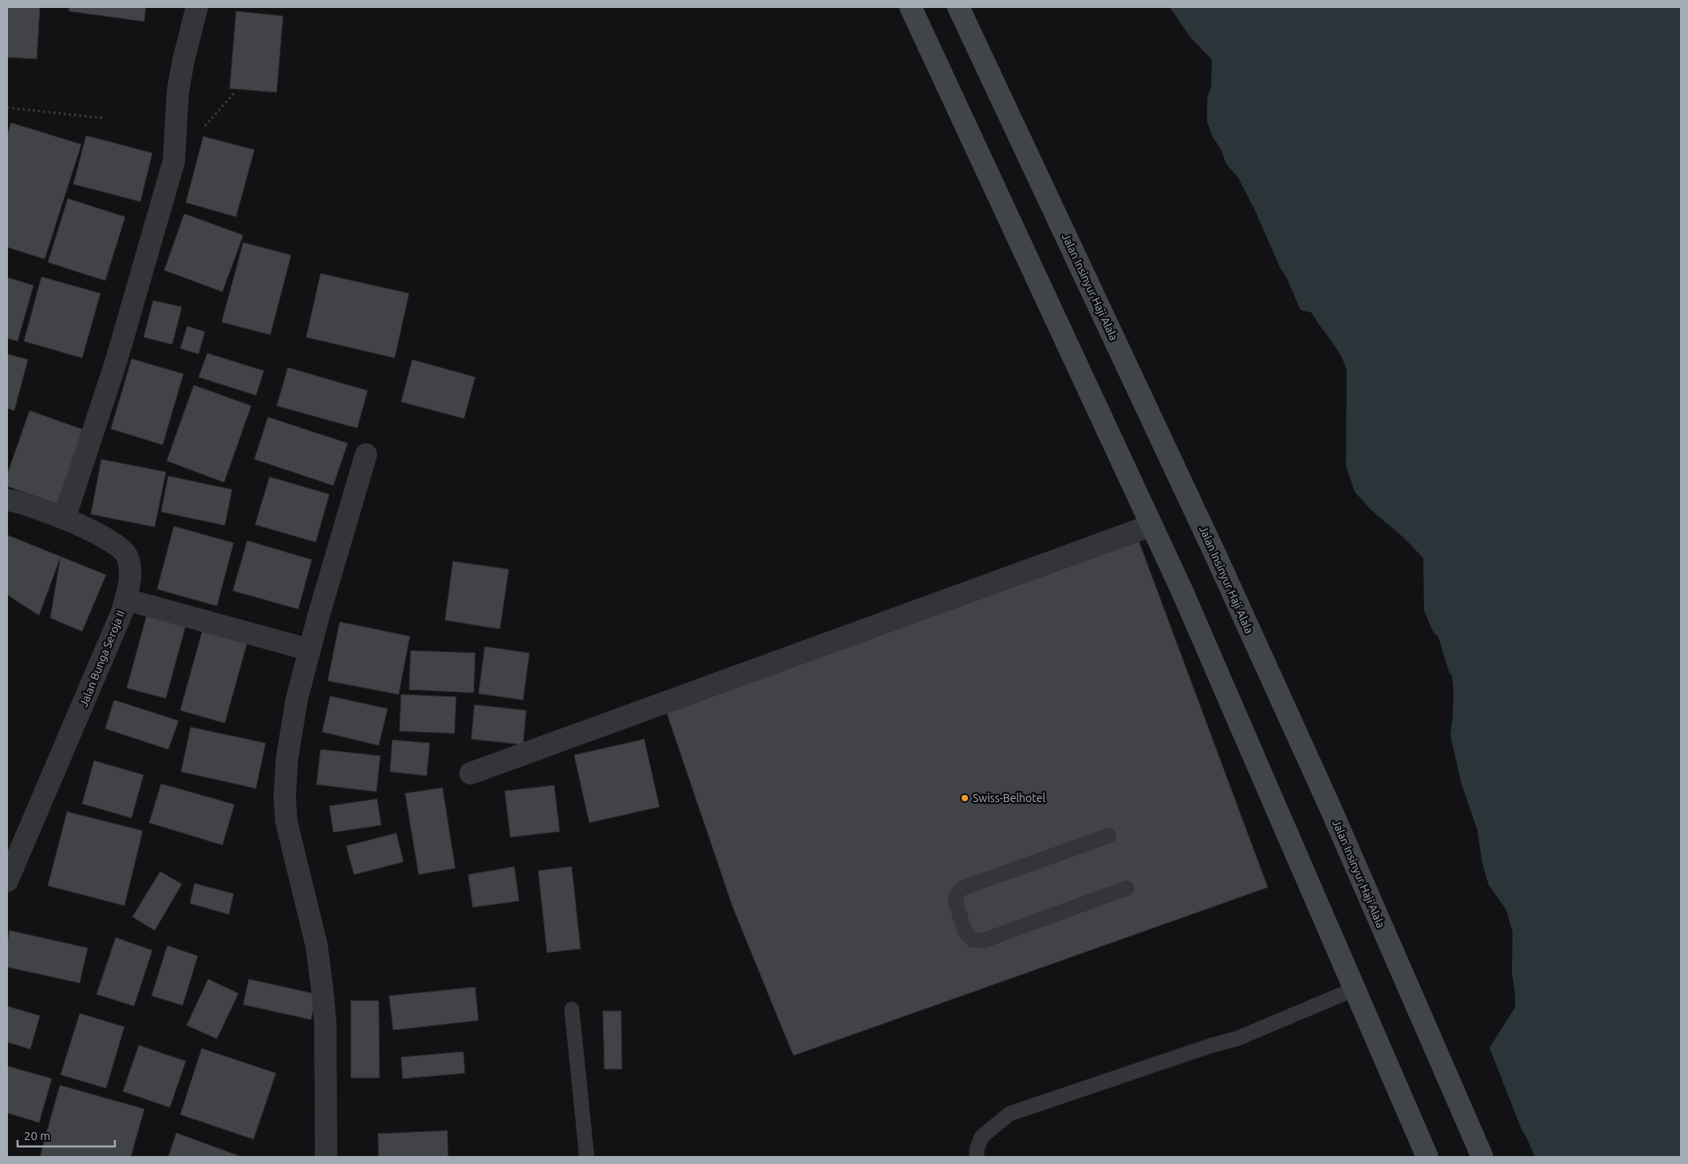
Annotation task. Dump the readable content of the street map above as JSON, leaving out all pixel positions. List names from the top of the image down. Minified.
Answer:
{"streets":{"main road":["Jalan Insinyur Haji Alala"],"street":["Jalan Bunga Seroja II"]},"places":["Swiss-Belhotel"],"scale_bar":"20 m"}
